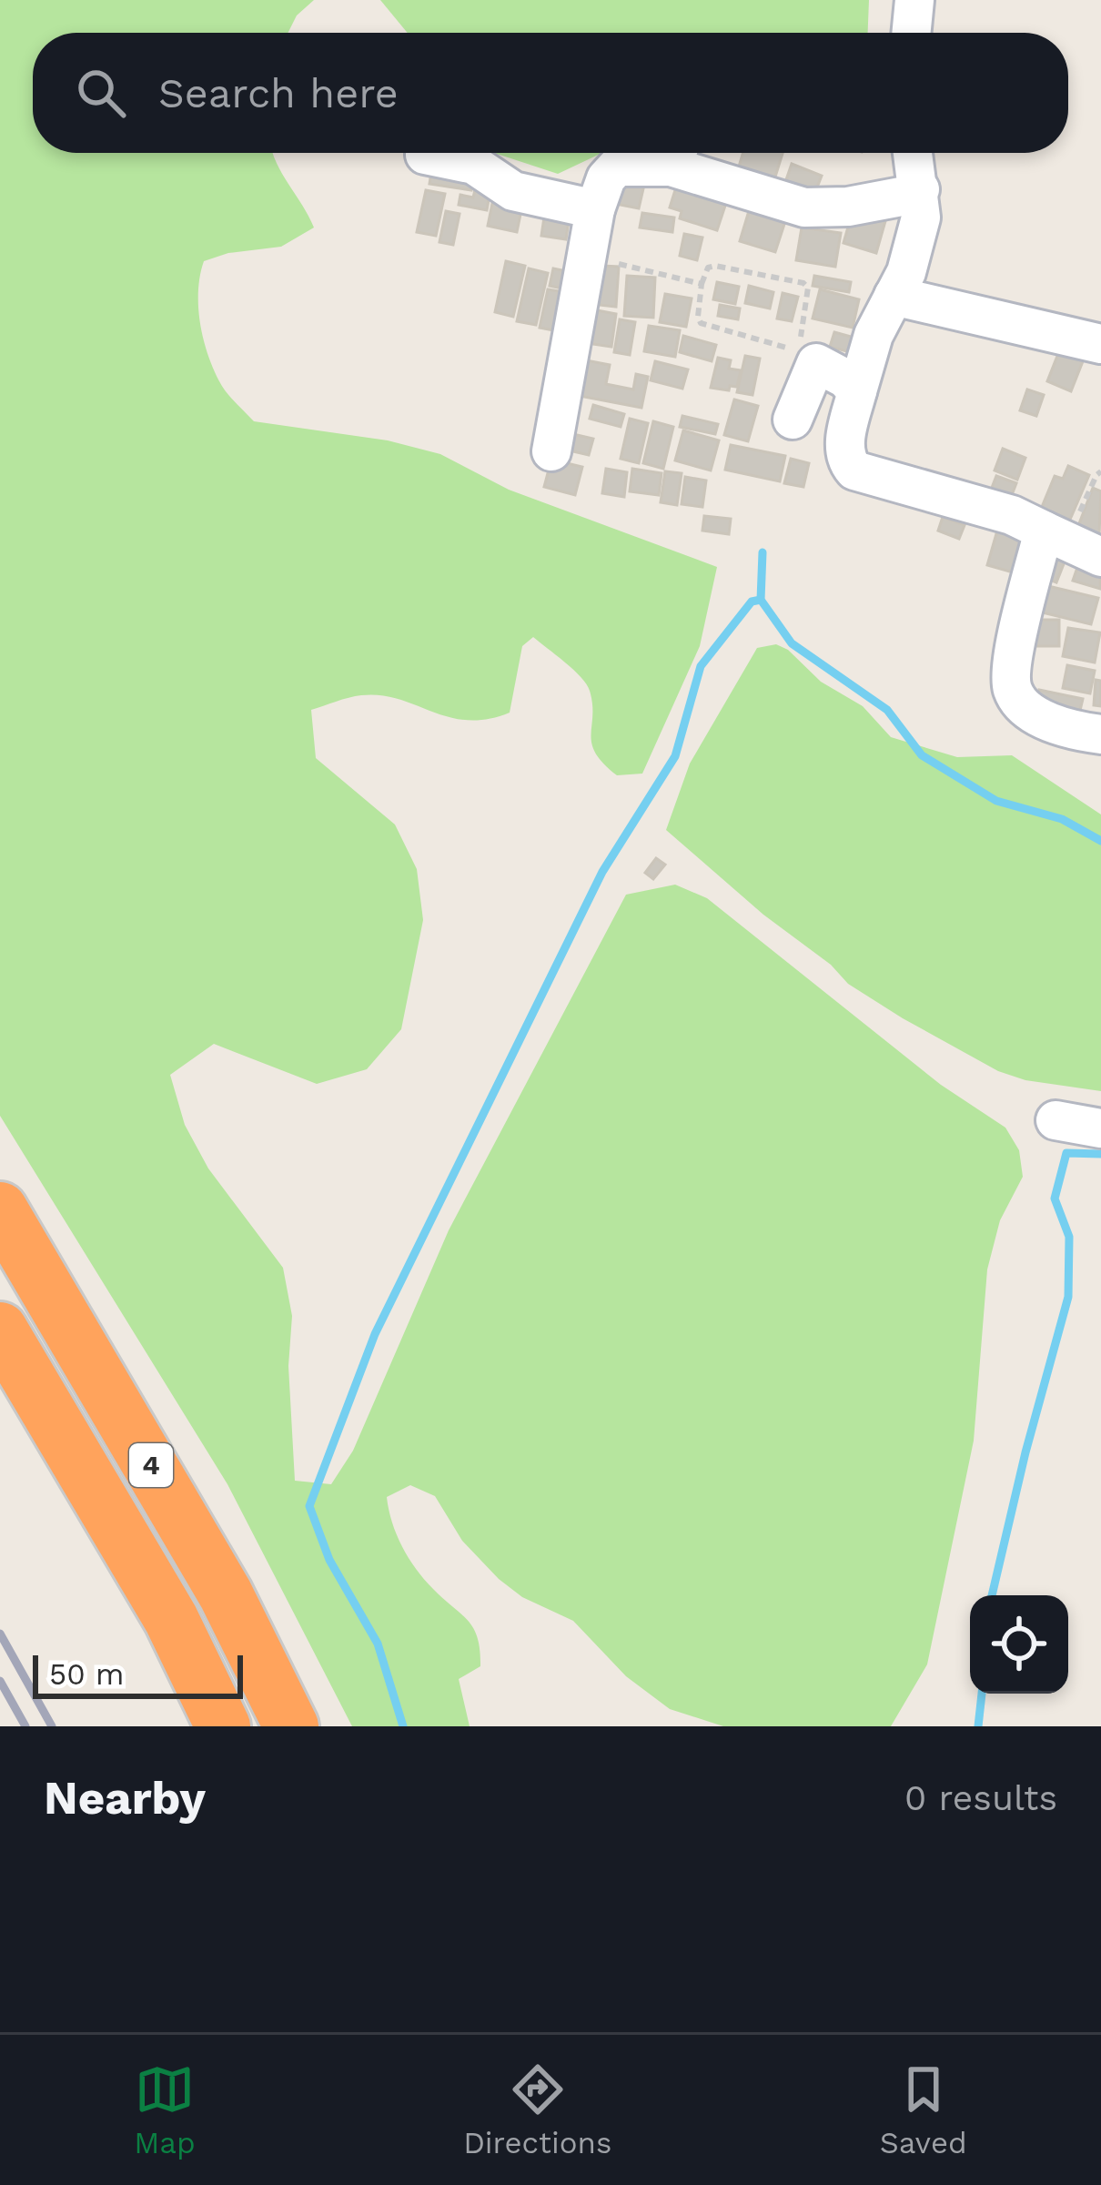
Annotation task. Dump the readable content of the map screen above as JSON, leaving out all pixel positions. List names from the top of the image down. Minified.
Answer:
{"streets":{"highway":["4"]},"scale_bar":"50 m","page":{"search":"Search here","scale":"50 m","heading":["Nearby","0 results"],"nav":["Map","Directions","Saved"]}}
